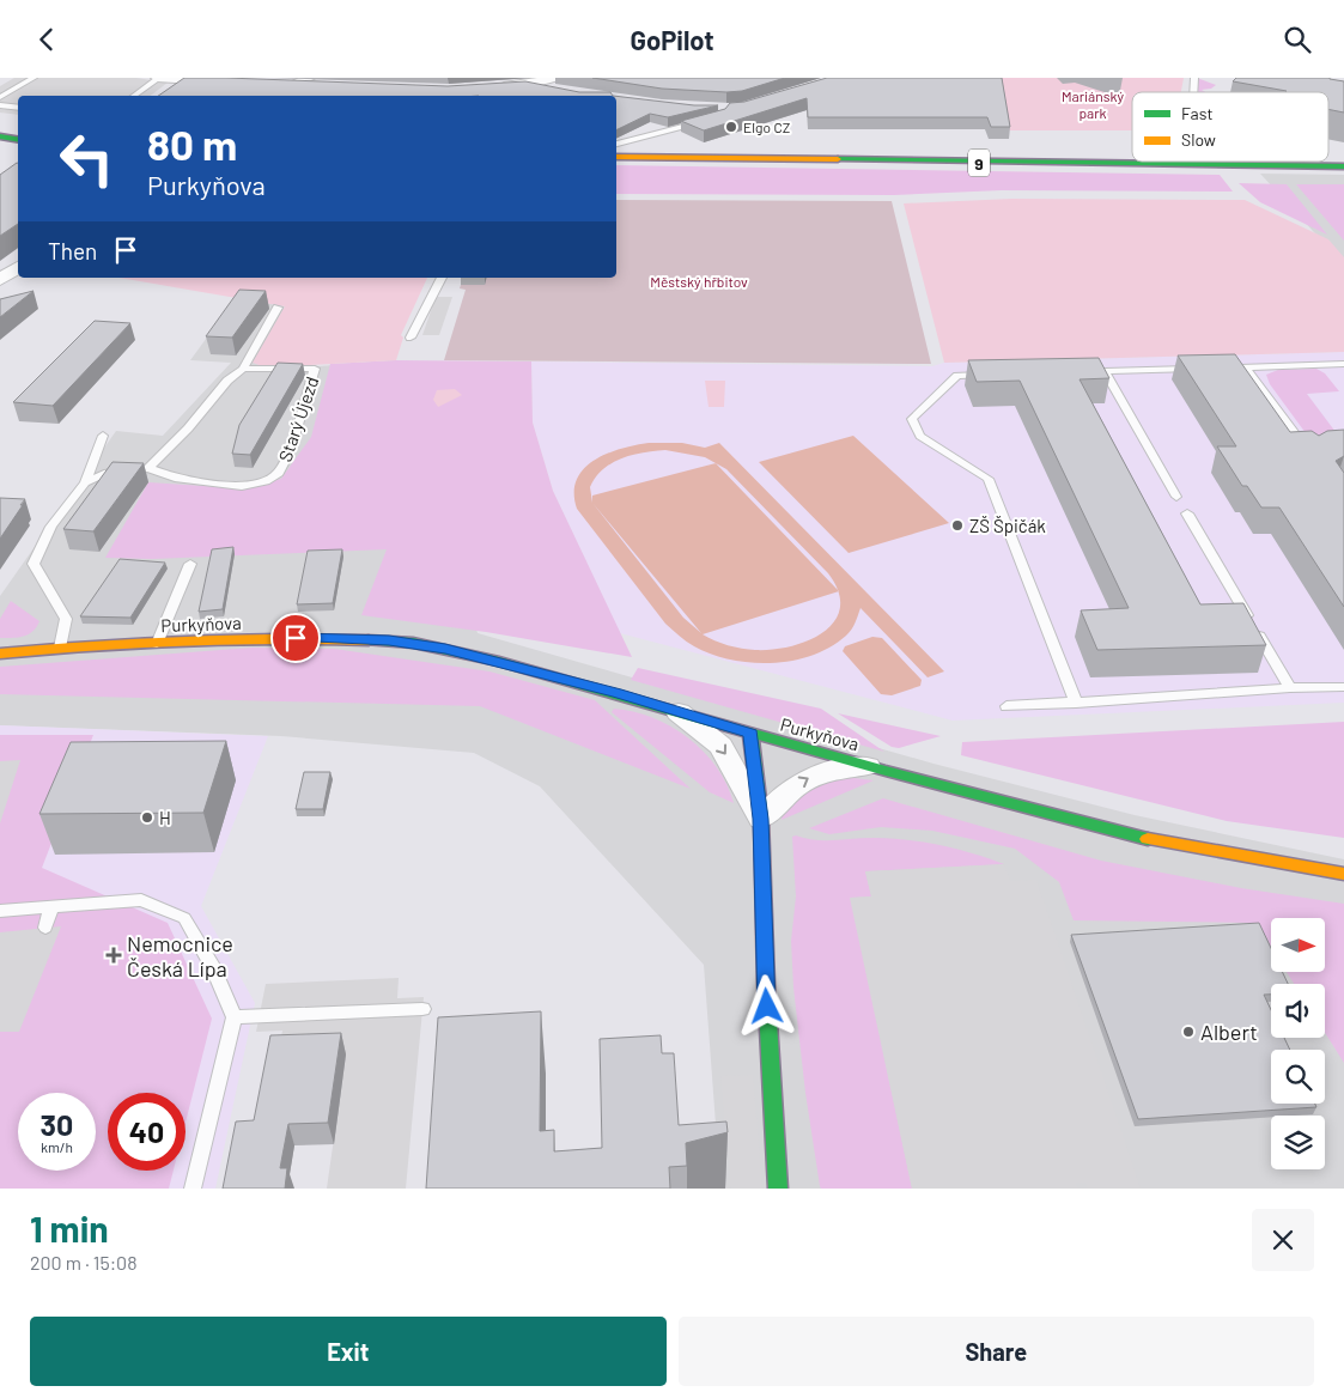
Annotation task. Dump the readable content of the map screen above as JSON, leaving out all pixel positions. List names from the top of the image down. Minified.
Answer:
{"streets":{"street":["9","Purkyňova"],"lane":["Starý Újezd"]},"parks":["Mariánský park","Městský hřbitov"],"places":{"other":["Elgo CZ","ZŠ Špičák","H","Albert"],"health":["Nemocnice Česká Lípa"]},"legend":["Fast","Slow"],"north":"right","page":{"header":"GoPilot","turn":["80 m","Purkyňova"],"then":"Then","speed":"30 km/h","limit":"40","heading":["1 min","200 m · 15:08"],"buttons":["Exit","Share"]}}
